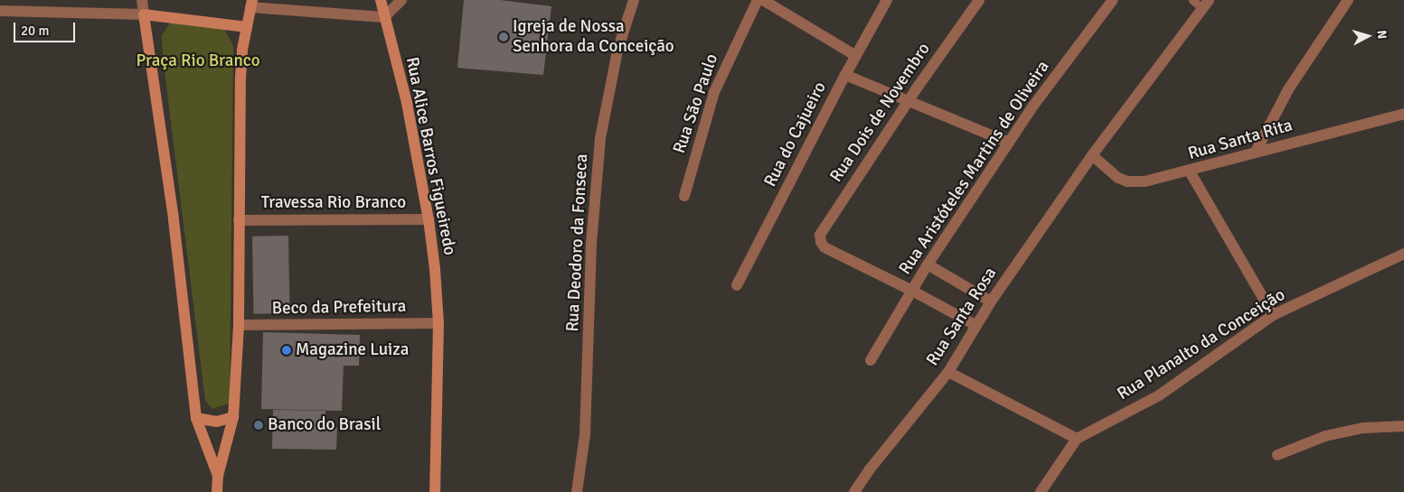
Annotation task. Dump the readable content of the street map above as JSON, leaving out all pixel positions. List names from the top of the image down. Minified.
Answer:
{"streets":{"street":["Rua São Paulo","Rua Dois de Novembro","Rua do Cajueiro","Rua Santa Rita","Rua Alice Barros Figueiredo","Rua Aristóteles Martins de Oliveira","Travessa Rio Branco","Rua Deodoro da Fonseca","Beco da Prefeitura","Rua Santa Rosa","Rua Planalto da Conceição"]},"crossings":[["Rua Dois de Novembro","Rua Aristóteles Martins de Oliveira"],["Rua Santa Rita","Rua Santa Rosa"],["Rua Alice Barros Figueiredo","Travessa Rio Branco"],["Rua Alice Barros Figueiredo","Beco da Prefeitura"]],"parks":["Praça Rio Branco"],"places":["Igreja de Nossa Senhora da Conceição","Magazine Luiza","Banco do Brasil"],"scale_bar":"20 m","north":"right"}
